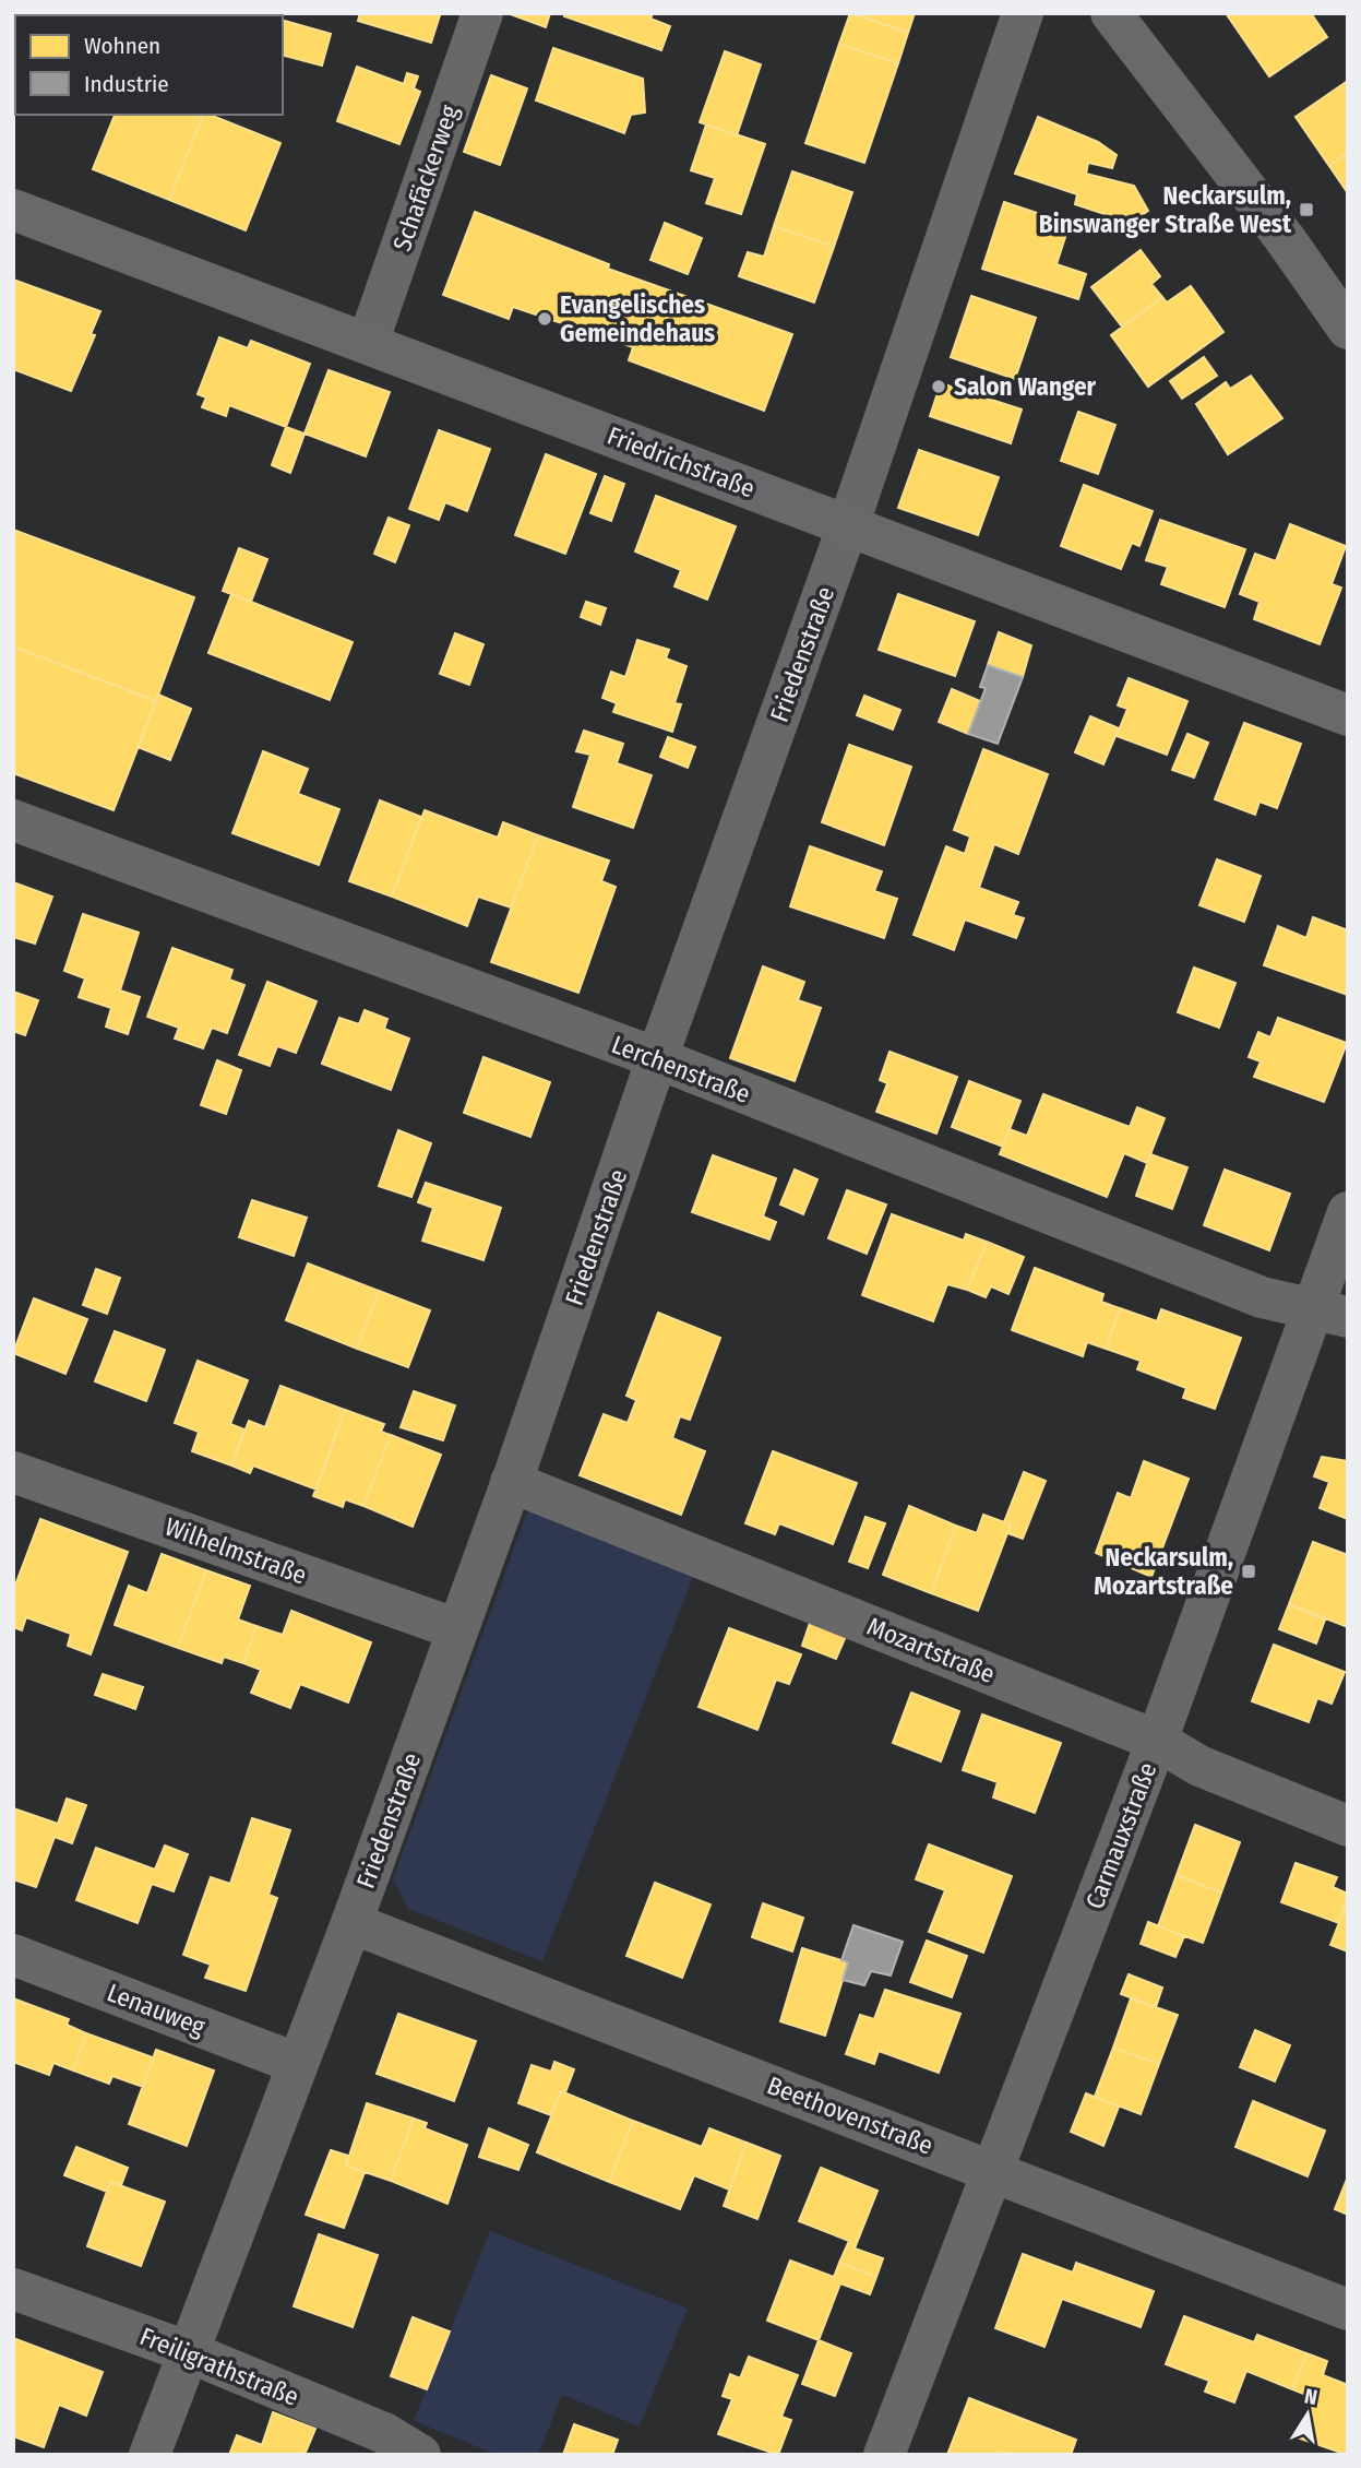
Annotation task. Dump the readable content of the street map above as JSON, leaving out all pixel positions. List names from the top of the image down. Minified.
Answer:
{"streets":{"main road":["Friedrichstraße"],"street":["Schafäckerweg","Friedenstraße","Lerchenstraße","Wilhelmstraße","Mozartstraße","Carmauxstraße","Lenauweg","Beethovenstraße","Freiligrathstraße"]},"crossings":[["Schafäckerweg","Friedrichstraße"],["Friedrichstraße","Friedenstraße"],["Friedenstraße","Lerchenstraße"],["Friedenstraße","Wilhelmstraße"],["Friedenstraße","Mozartstraße"],["Friedenstraße","Lenauweg"],["Friedenstraße","Beethovenstraße"],["Friedenstraße","Freiligrathstraße"],["Lerchenstraße","Carmauxstraße"],["Mozartstraße","Carmauxstraße"],["Carmauxstraße","Beethovenstraße"]],"places":{"transit":["Neckarsulm, Binswanger Straße West","Neckarsulm, Mozartstraße"],"other":["Evangelisches Gemeindehaus","Salon Wanger"]},"legend":["Wohnen","Industrie"],"north":"top"}
